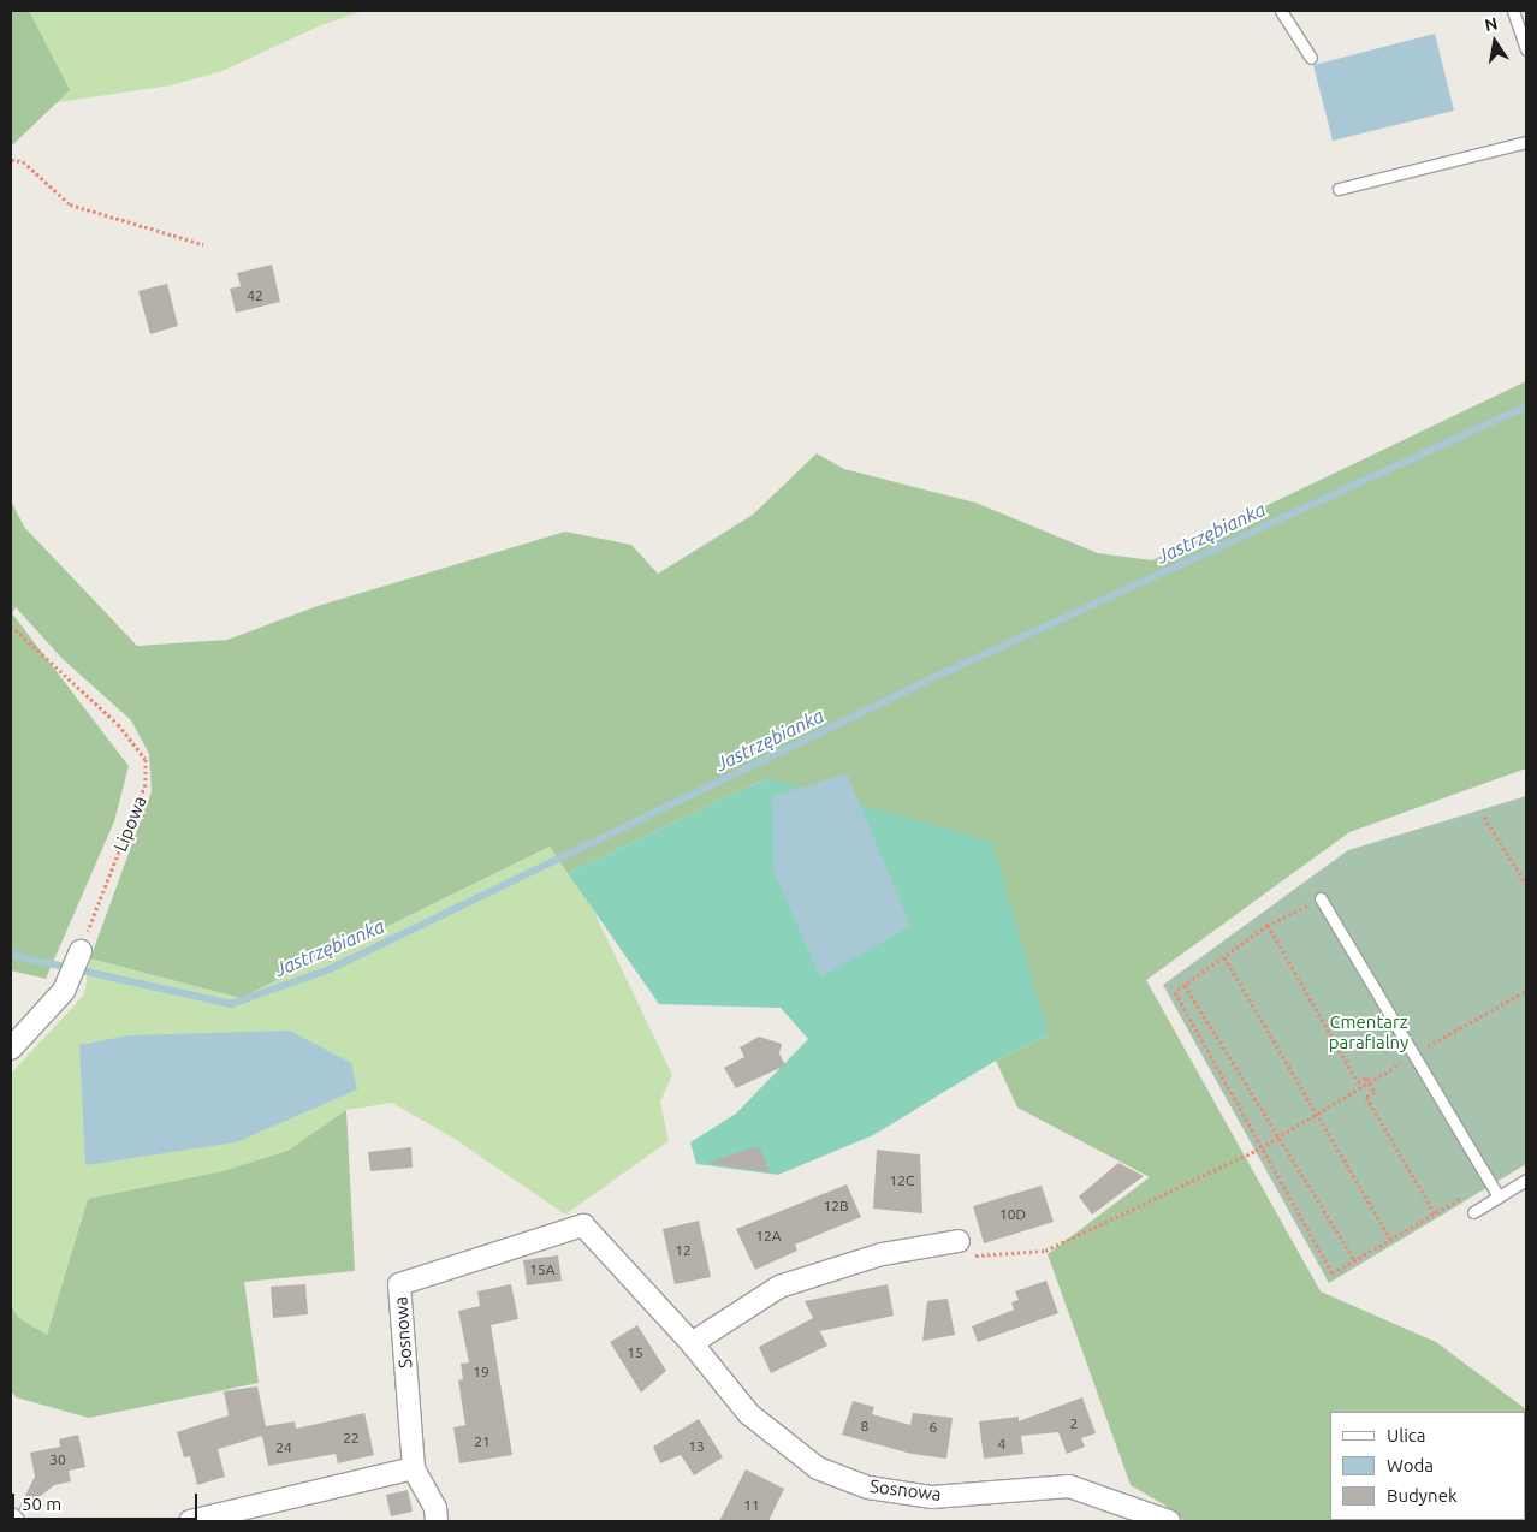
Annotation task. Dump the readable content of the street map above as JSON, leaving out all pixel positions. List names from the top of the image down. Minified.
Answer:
{"streets":{"street":["Sosnowa"],"path":["Lipowa"]},"water":["Jastrzębianka"],"parks":["Cmentarz parafialny"],"house_numbers":["42","12C","12B","10D","12A","12","15A","15","19","2","8","6","22","21","4","13","24","30","11"],"legend":["Ulica","Woda","Budynek"],"scale_bar":"50 m","north":"top"}
